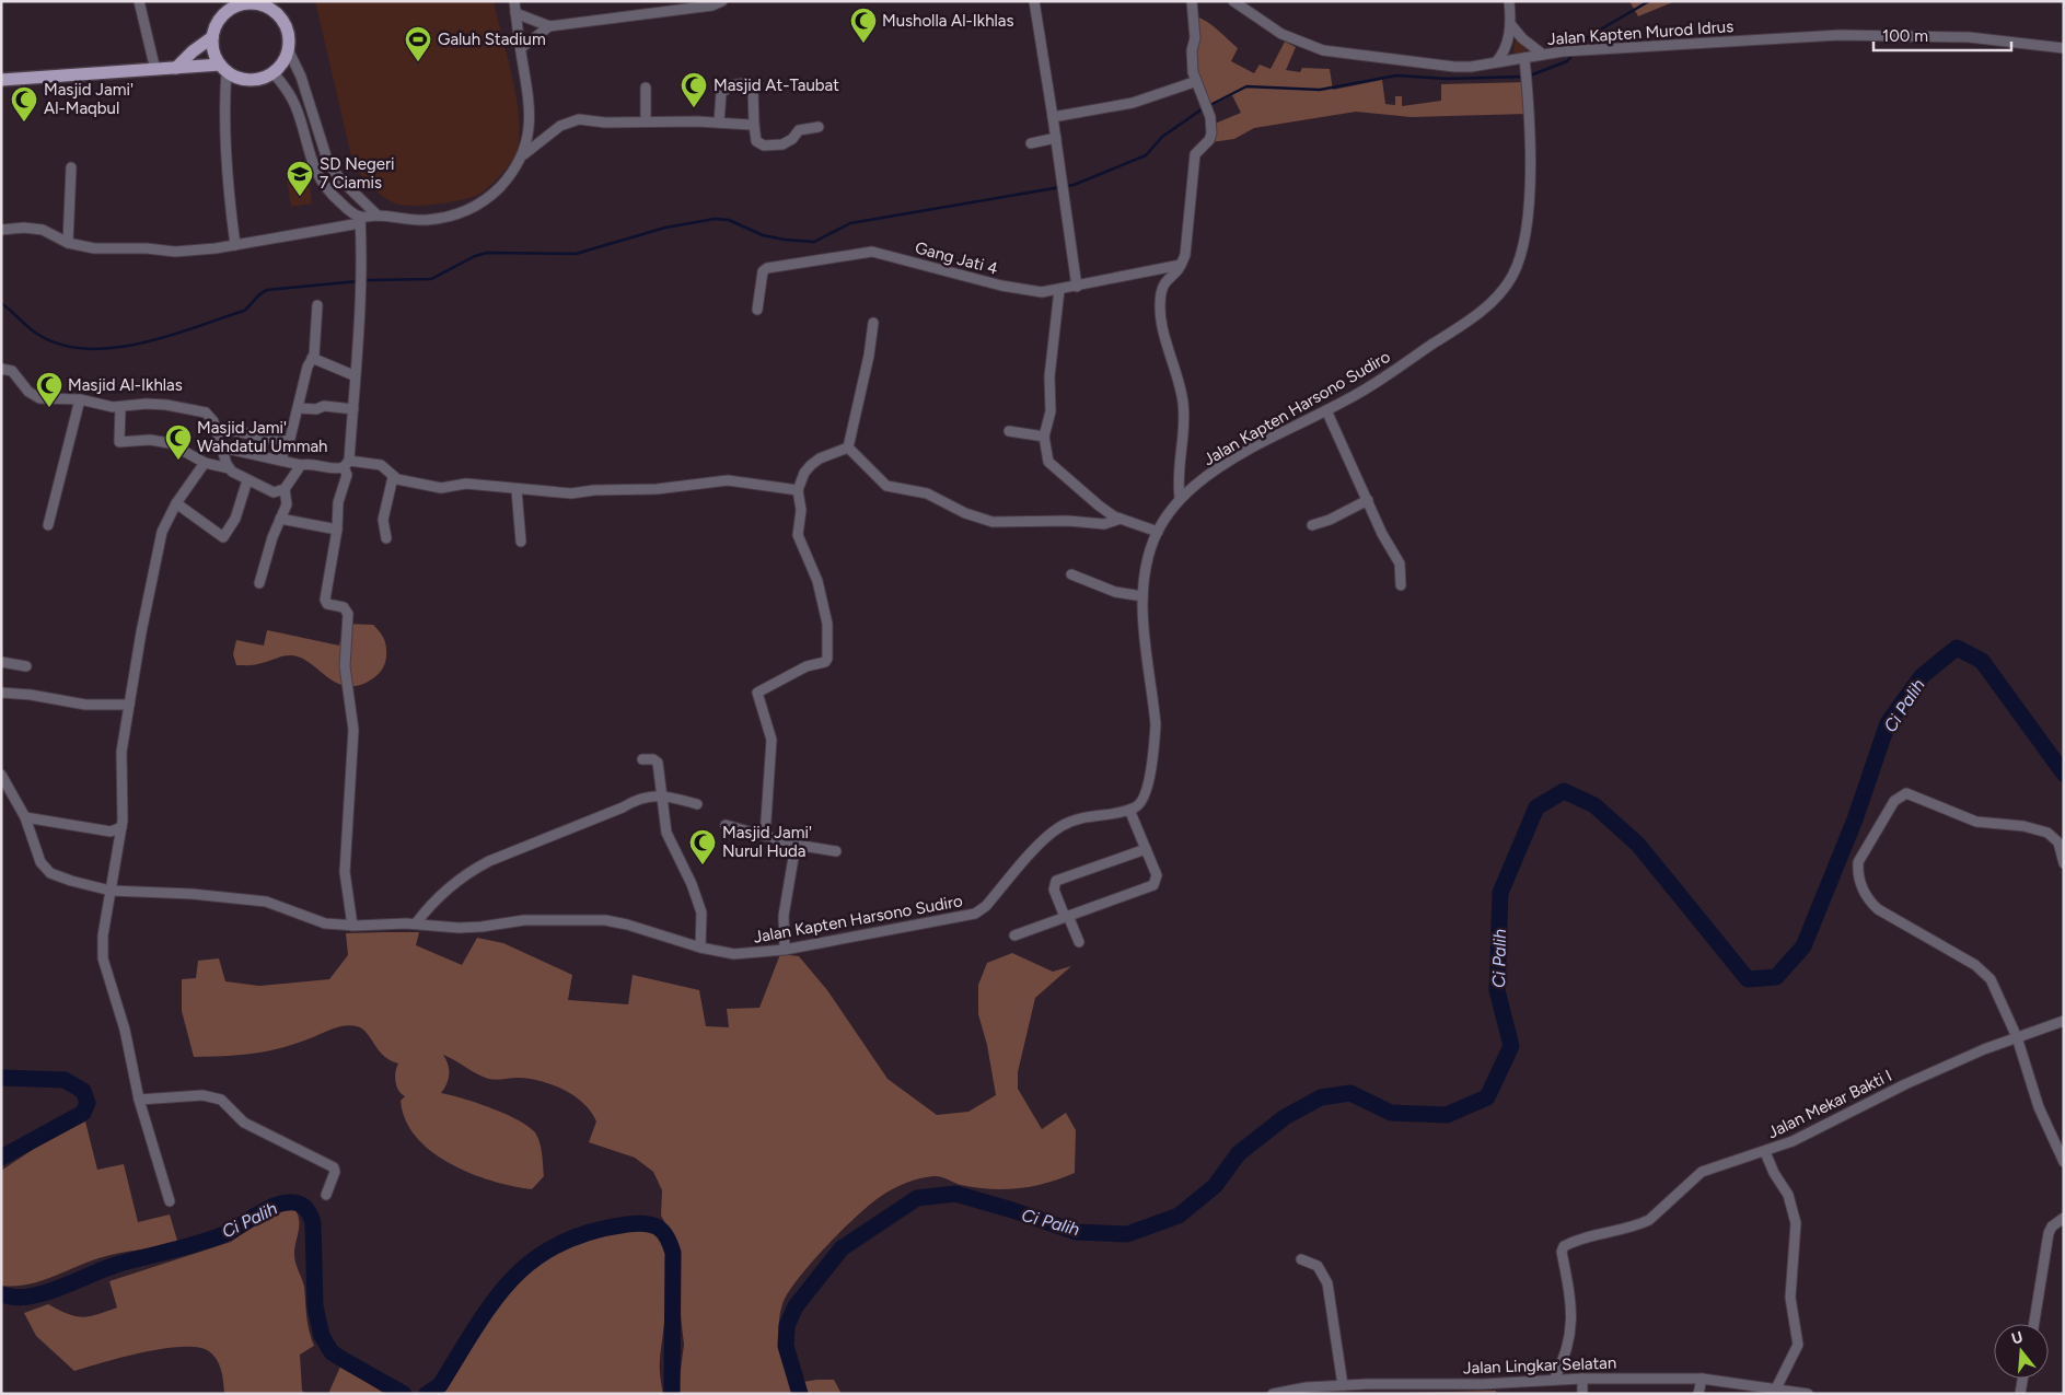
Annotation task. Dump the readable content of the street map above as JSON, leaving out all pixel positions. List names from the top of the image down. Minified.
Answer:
{"streets":{"street":["Jalan Kapten Murod Idrus","Gang Jati 4","Jalan Kapten Harsono Sudiro","Jalan Mekar Bakti I","Jalan Lingkar Selatan"]},"crossings":[["Jalan Kapten Murod Idrus","Jalan Kapten Harsono Sudiro"],["Jalan Mekar Bakti I","Jalan Lingkar Selatan"]],"water":["Ci Palih"],"places":{"mosque":["Musholla Al-Ikhlas","Masjid At-Taubat","Masjid Jami' Al-Maqbul","Masjid Al-Ikhlas","Masjid Jami' Wahdatul Ummah","Masjid Jami' Nurul Huda"],"sports":["Galuh Stadium"],"school or university":["SD Negeri 7 Ciamis"]},"scale_bar":"100 m","north":"top"}
